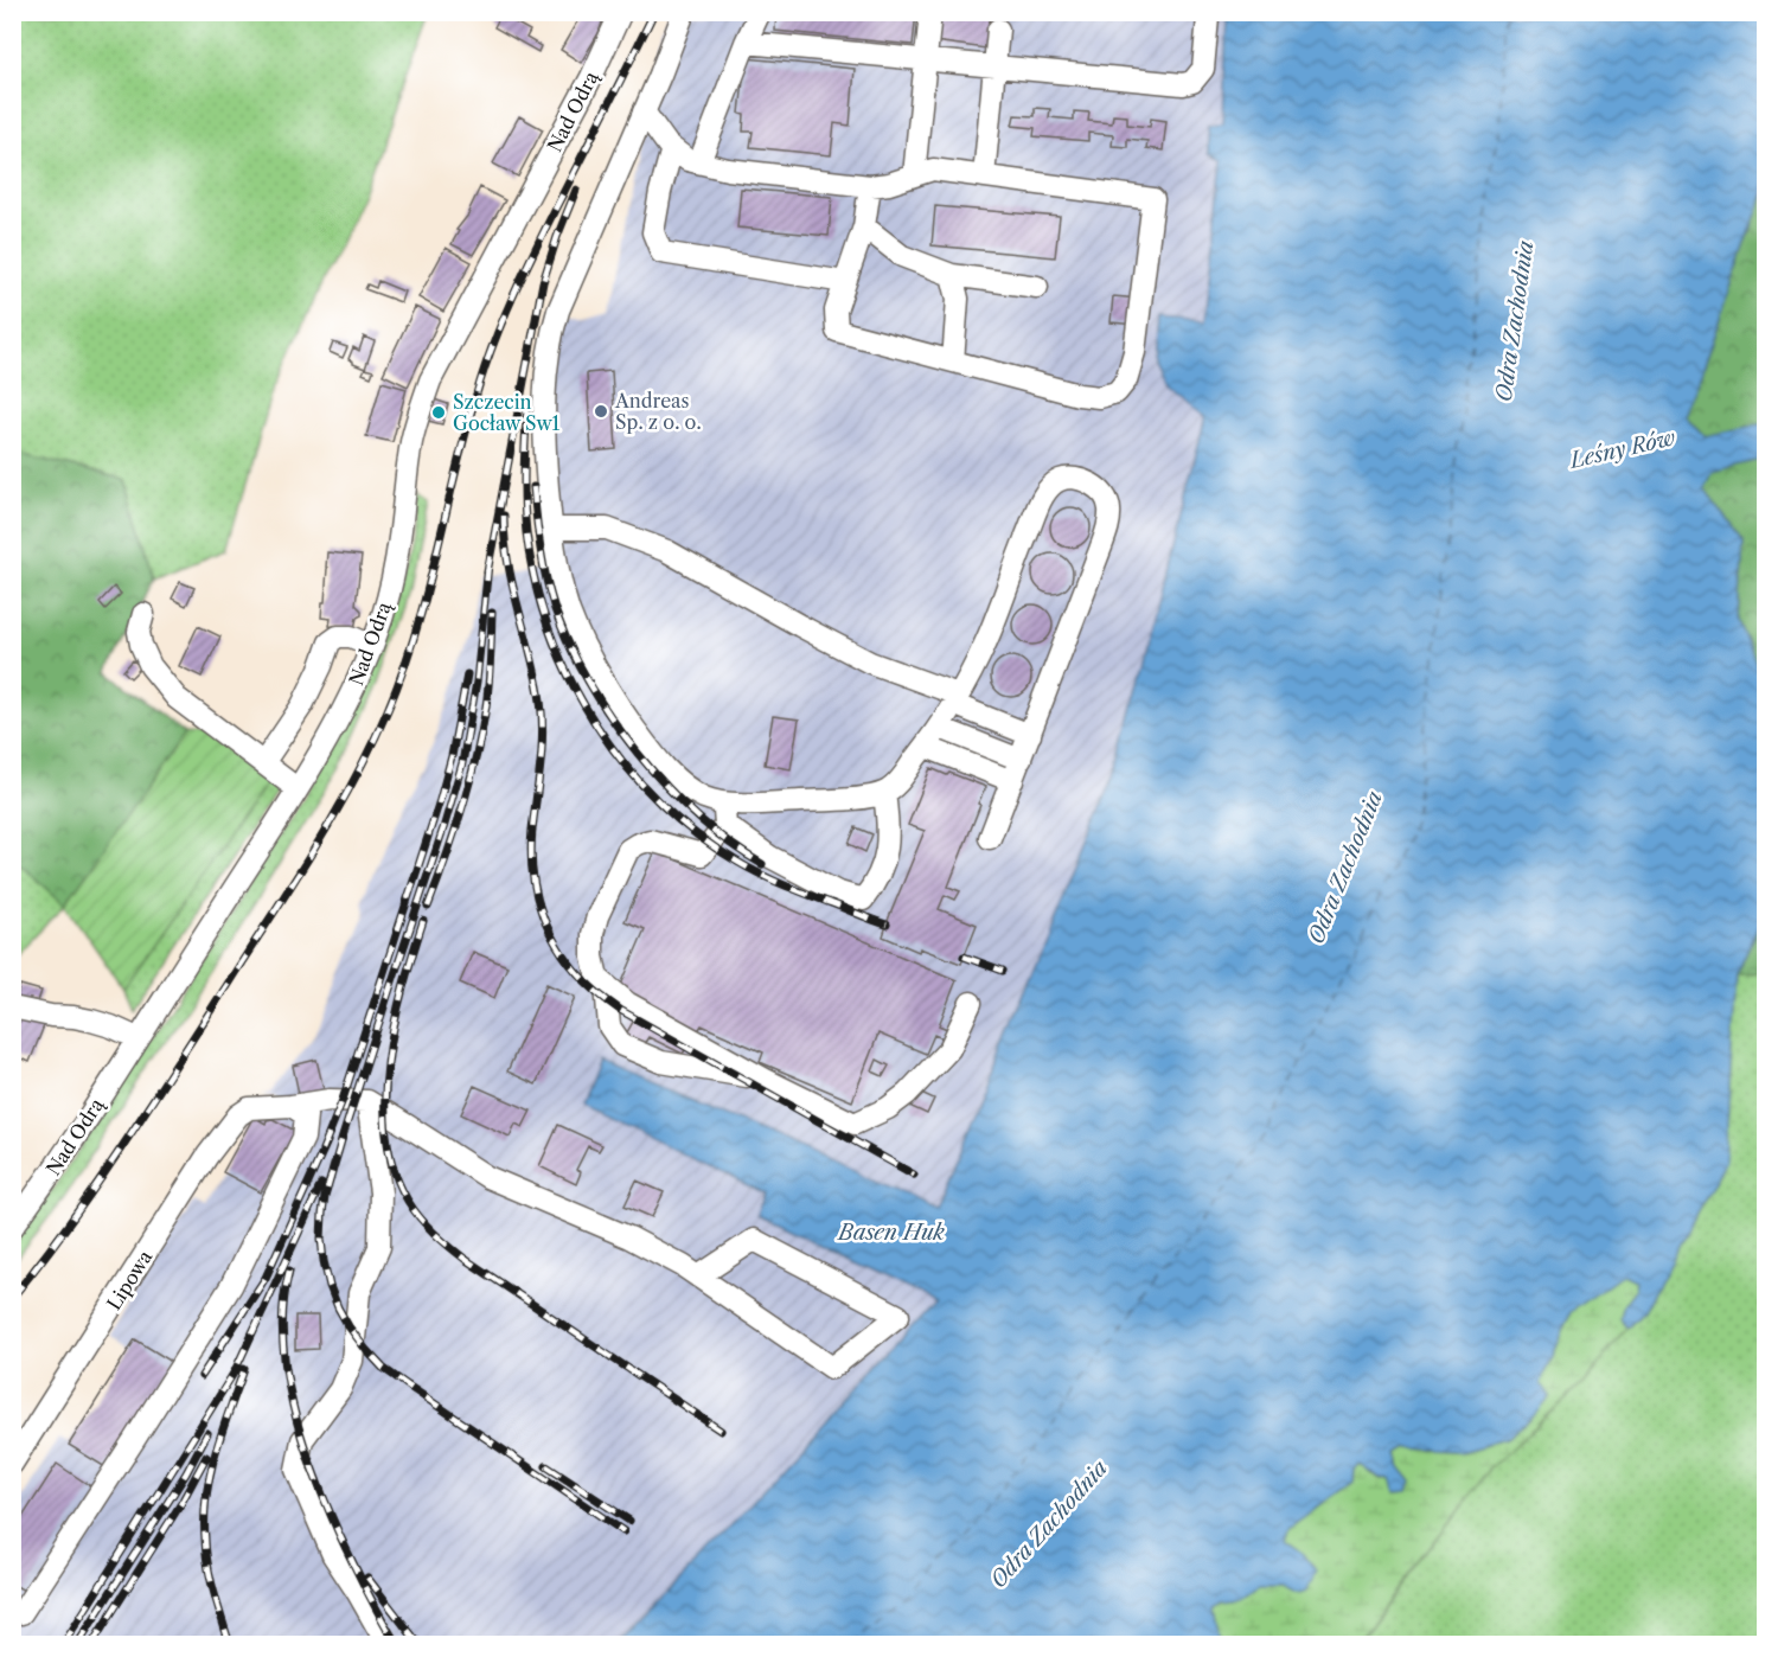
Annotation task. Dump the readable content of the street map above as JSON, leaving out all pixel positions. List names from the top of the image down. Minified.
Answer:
{"streets":{"street":["Nad Odrą","Lipowa"]},"water":["Odra Zachodnia","Leśny Rów","Basen Huk"],"places":["Andreas Sp. z o. o.","Szczecin Gocław Sw1"]}
